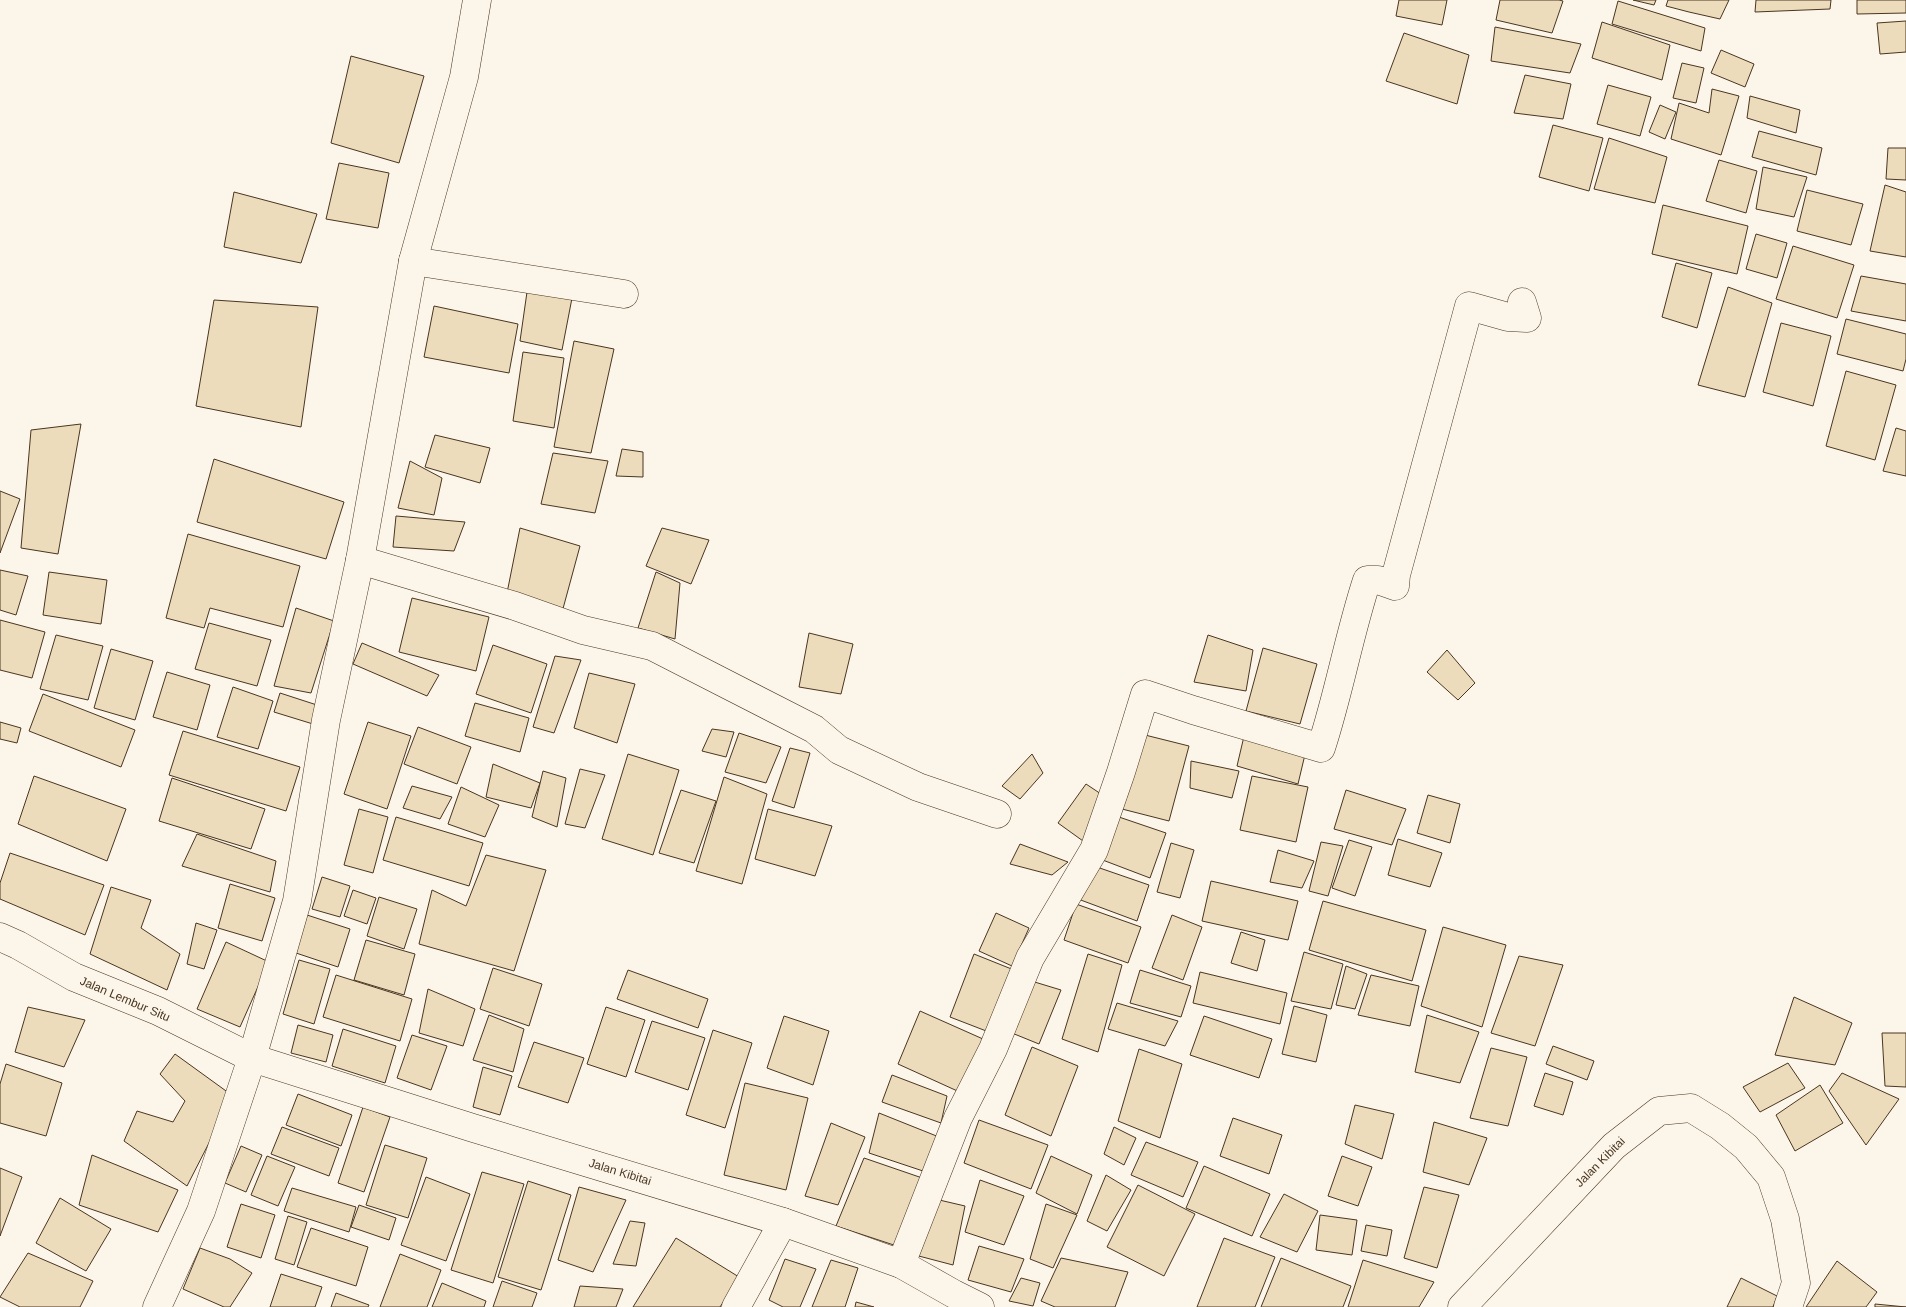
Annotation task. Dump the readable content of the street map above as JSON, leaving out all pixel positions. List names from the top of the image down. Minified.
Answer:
{"streets":{"street":["Jalan Lembur Situ","Jalan Kibitai"]},"crossings":[["Jalan Lembur Situ","Jalan Kibitai"]]}
